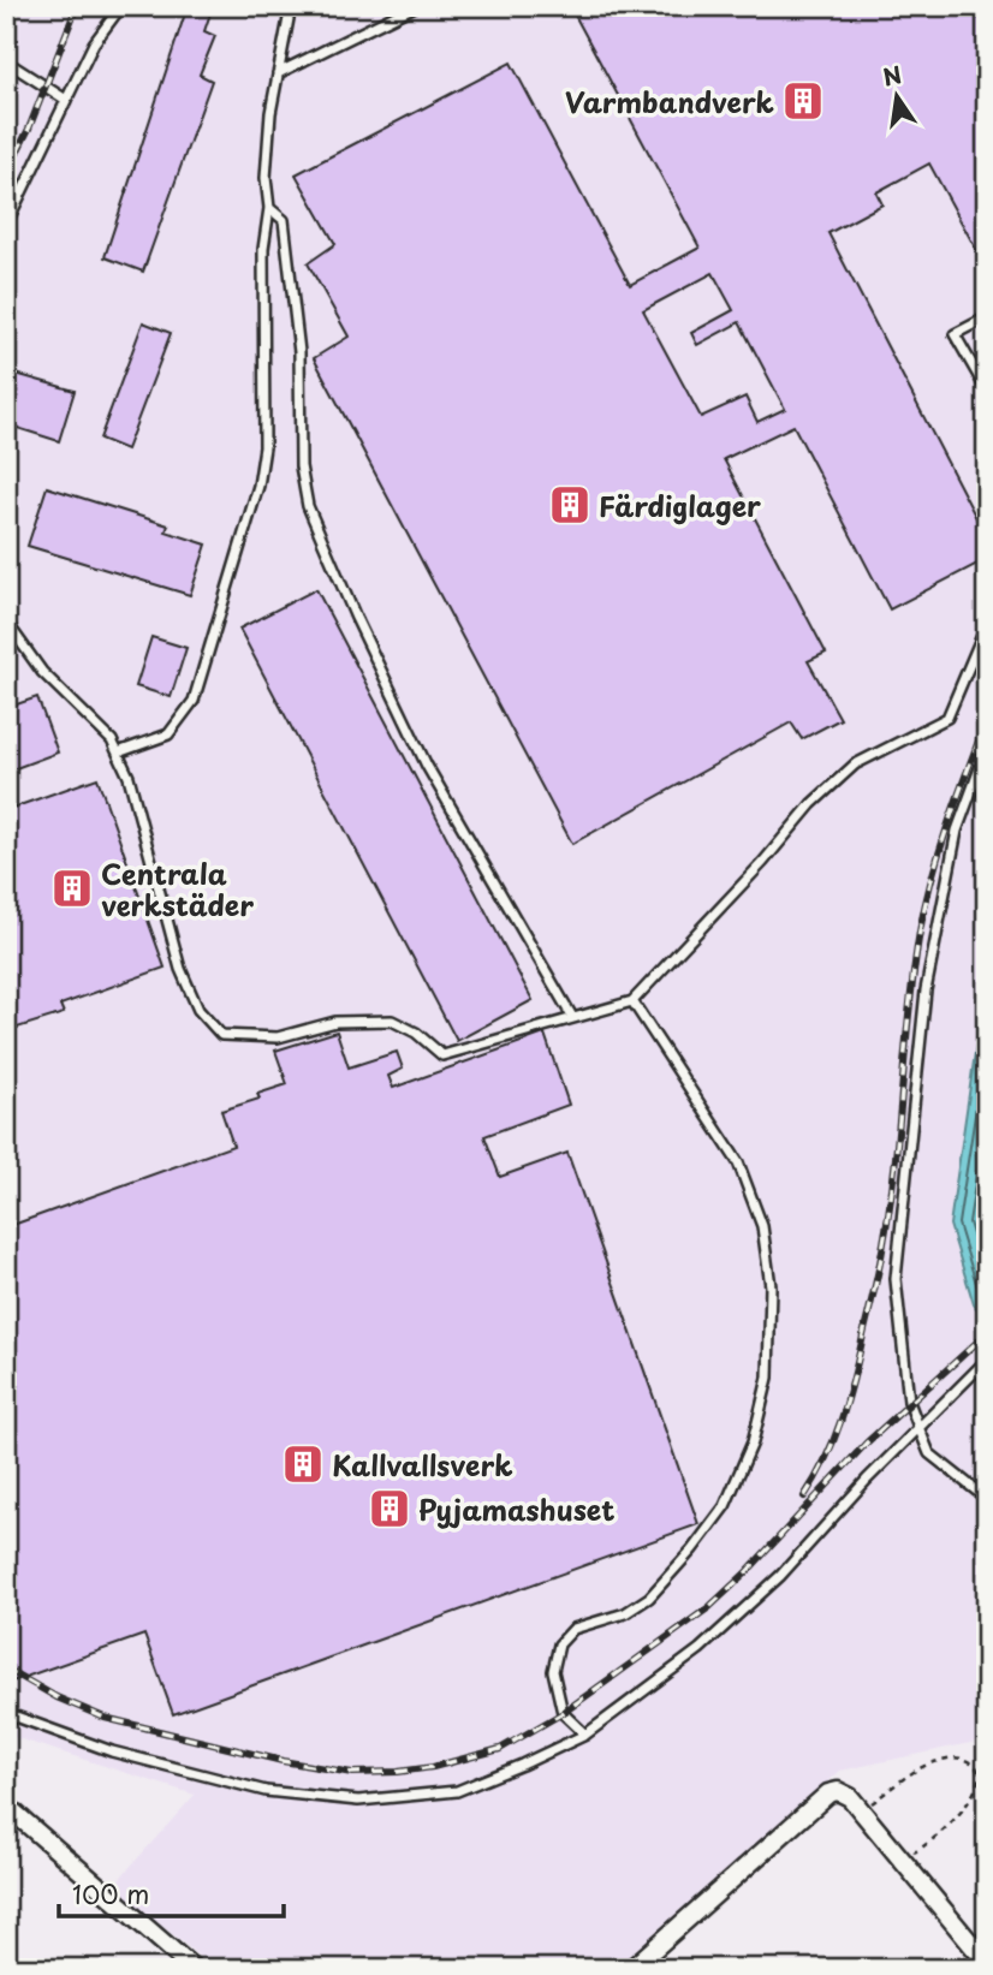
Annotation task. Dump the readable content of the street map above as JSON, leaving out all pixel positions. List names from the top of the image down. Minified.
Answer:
{"places":{"building":["Varmbandverk","Färdiglager","Centrala verkstäder","Kallvallsverk","Pyjamashuset"]},"scale_bar":"100 m","north":"top"}
